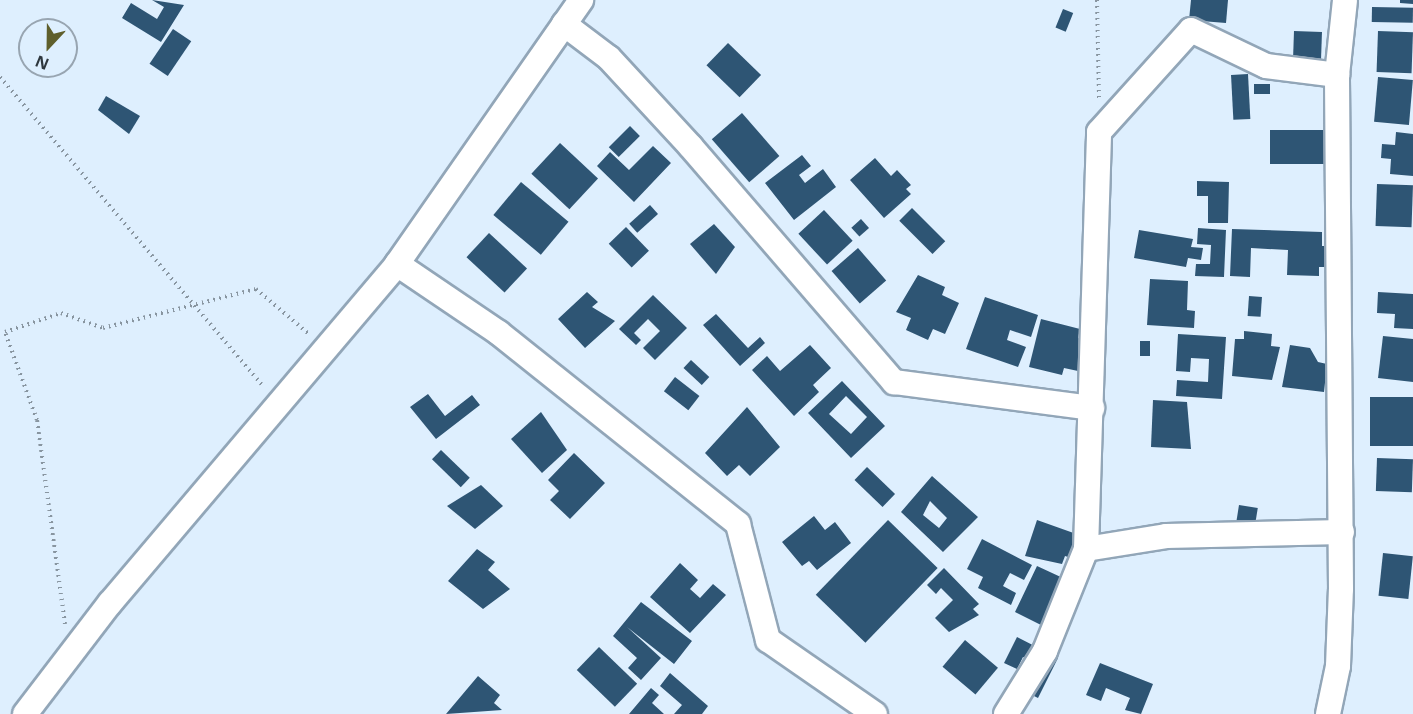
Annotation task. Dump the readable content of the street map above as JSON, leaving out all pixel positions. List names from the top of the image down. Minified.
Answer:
{"north":"bottom"}
